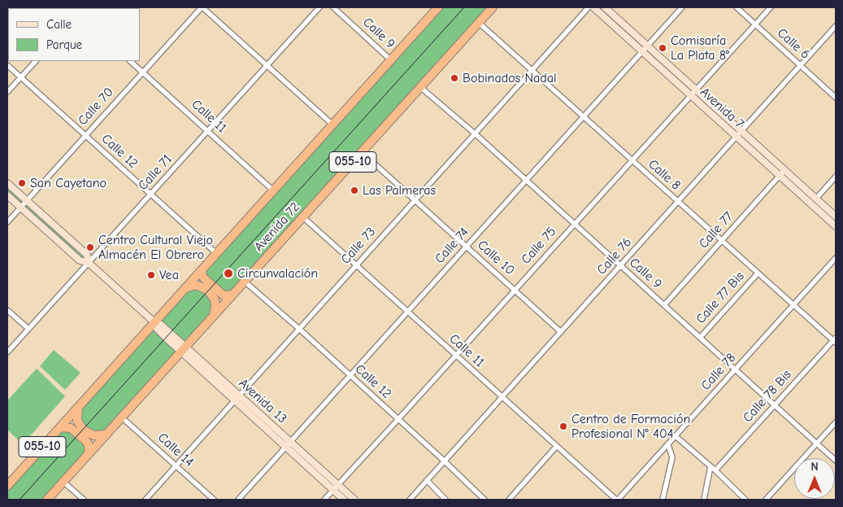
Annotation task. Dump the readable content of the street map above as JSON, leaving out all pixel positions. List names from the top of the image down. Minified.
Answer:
{"streets":{"highway":["055-10","Avenida 72"],"main road":["Avenida 7","Avenida 13"],"street":["Calle 9","Calle 6","Calle 70","Calle 11","Calle 12","Calle 71","Calle 8","Calle 77","Calle 73","Calle 74","Calle 75","Calle 76","Calle 10","Calle 77 Bis","Calle 78","Calle 78 Bis","Calle 14"]},"crossings":[["Calle 9","Avenida 72"],["Calle 9","Calle 77"],["Calle 9","Calle 73"],["Calle 9","Calle 74"],["Calle 9","Calle 75"],["Calle 9","Calle 76"],["Calle 9","Calle 77 Bis"],["Calle 9","Calle 78"],["Calle 9","Calle 78 Bis"],["Calle 6","Calle 75"],["Calle 6","Calle 76"],["Calle 70","Calle 11"],["Calle 70","Calle 12"],["Calle 70","Avenida 13"],["Avenida 7","Calle 77"],["Avenida 7","Calle 74"],["Avenida 7","Calle 75"],["Avenida 7","Calle 76"],["Calle 11","Calle 71"],["Calle 11","Avenida 72"],["Calle 11","Calle 73"],["Calle 11","Calle 74"],["Calle 11","Calle 75"],["Calle 11","Calle 76"],["Calle 11","Calle 78"],["Calle 12","Calle 71"],["Calle 12","Avenida 72"],["Calle 12","Calle 73"],["Calle 12","Calle 74"],["Calle 12","Calle 75"],["Calle 12","Calle 76"],["Calle 71","Avenida 13"],["Calle 8","Avenida 72"],["Calle 8","Calle 77"],["Calle 8","Calle 73"],["Calle 8","Calle 74"],["Calle 8","Calle 75"],["Calle 8","Calle 76"],["Calle 8","Calle 77 Bis"],["Calle 8","Calle 78"],["Calle 8","Calle 78 Bis"],["Avenida 72","Calle 10"],["Avenida 72","Avenida 13"],["Avenida 72","Calle 14"],["Calle 73","Calle 10"],["Calle 73","Avenida 13"],["Calle 73","Calle 14"],["Calle 74","Calle 10"],["Calle 74","Avenida 13"],["Calle 75","Calle 10"],["Calle 75","Avenida 13"],["Calle 76","Calle 10"]],"places":["Comisaría La Plata 8°","Bobinados Nadal","San Cayetano","Las Palmeras","Centro Cultural Viejo Almacén El Obrero","Circunvalación","Vea","Centro de Formación Profesional N° 404"],"legend":["Calle","Parque"],"north":"top"}
